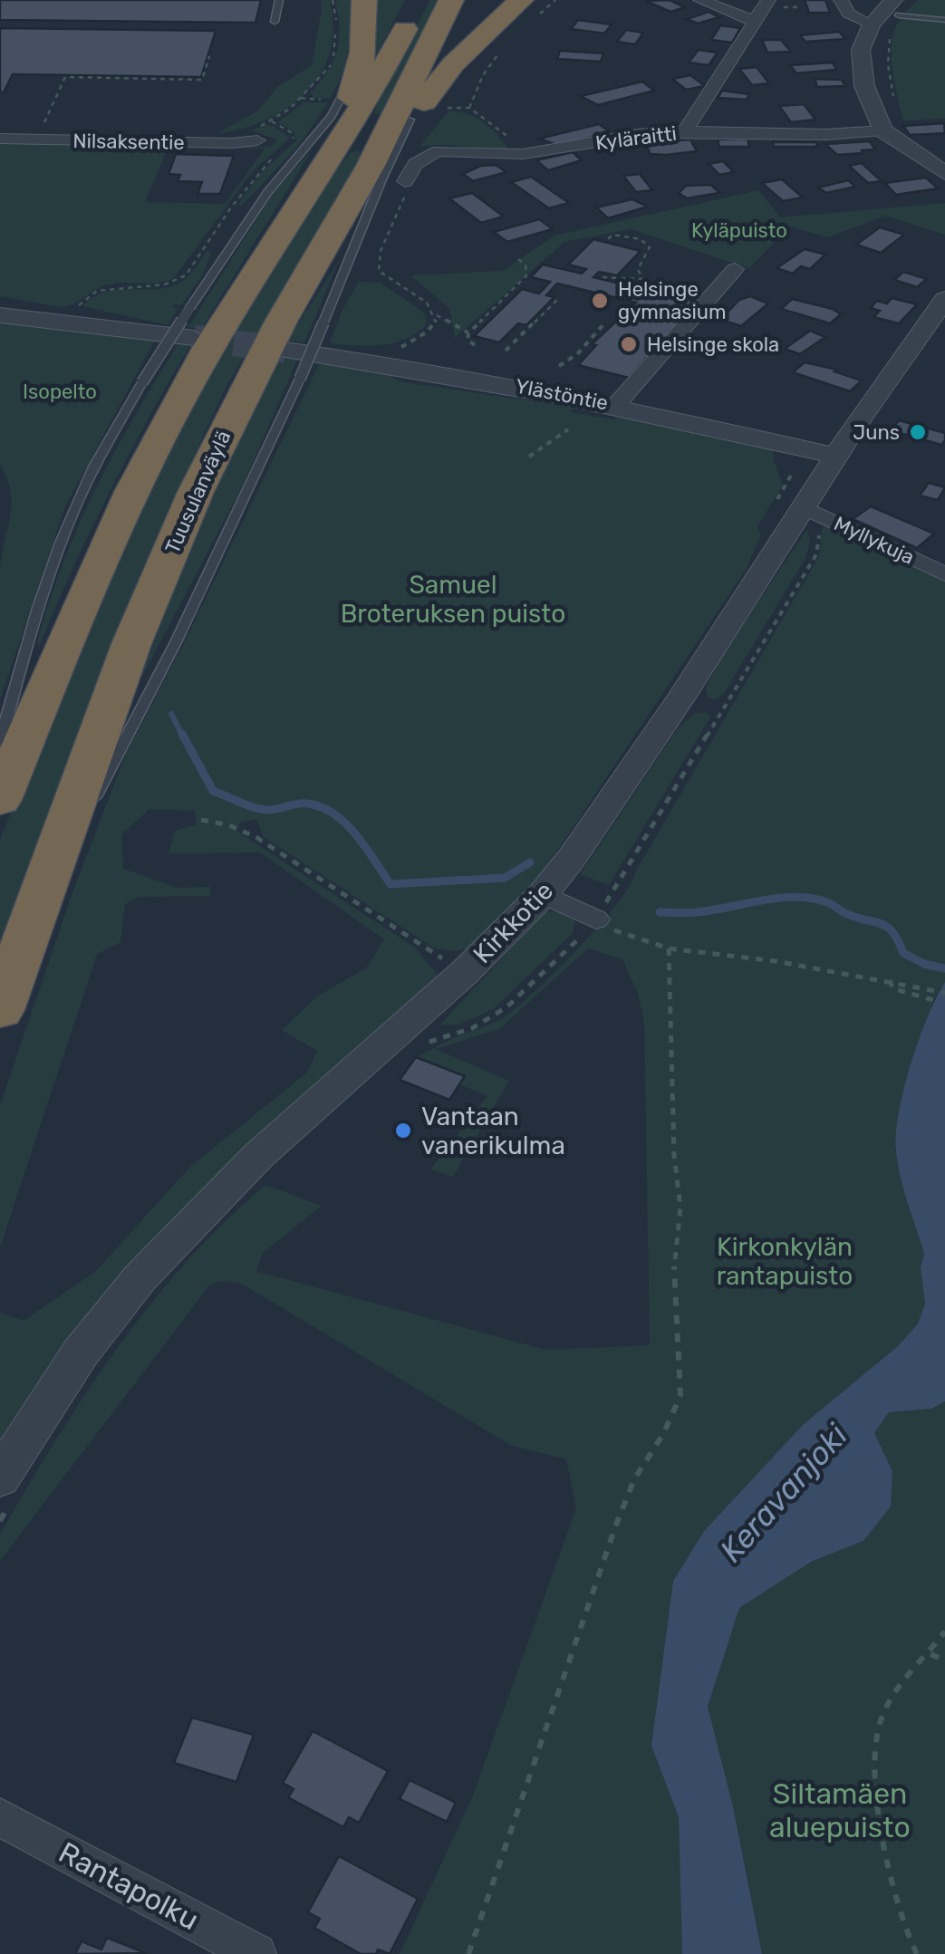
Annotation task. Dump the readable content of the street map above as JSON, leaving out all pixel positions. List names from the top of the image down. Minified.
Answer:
{"streets":{"highway":["Tuusulanväylä"],"street":["Kyläraitti","Nilsaksentie","Ylästöntie","Myllykuja","Kirkkotie","Rantapolku"]},"crossings":[["Ylästöntie","Kirkkotie"],["Myllykuja","Kirkkotie"]],"water":["Keravanjoki"],"parks":["Kyläpuisto","Isopelto","Samuel Broteruksen puisto","Kirkonkylän rantapuisto","Siltamäen aluepuisto"],"places":["Helsinge gymnasium","Helsinge skola","Juns","Vantaan vanerikulma"]}
